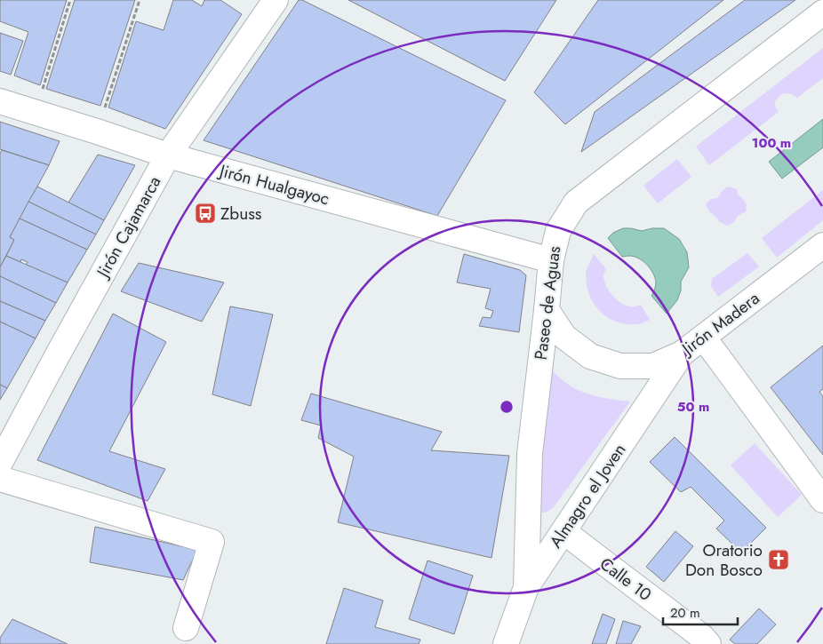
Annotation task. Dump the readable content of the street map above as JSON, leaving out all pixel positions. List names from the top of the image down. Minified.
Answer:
{"streets":{"street":["Jirón Hualgayoc","Jirón Cajamarca","Paseo de Aguas","Jirón Madera","Almagro el Joven","Calle 10"]},"crossings":[["Jirón Hualgayoc","Jirón Cajamarca"],["Jirón Hualgayoc","Paseo de Aguas"],["Paseo de Aguas","Jirón Madera"],["Paseo de Aguas","Almagro el Joven"],["Jirón Madera","Almagro el Joven"],["Almagro el Joven","Calle 10"]],"places":{"bus stop":["Zbuss"],"church":["Oratorio Don Bosco"]},"scale_bar":"20 m","rings":["100 m","50 m"]}
